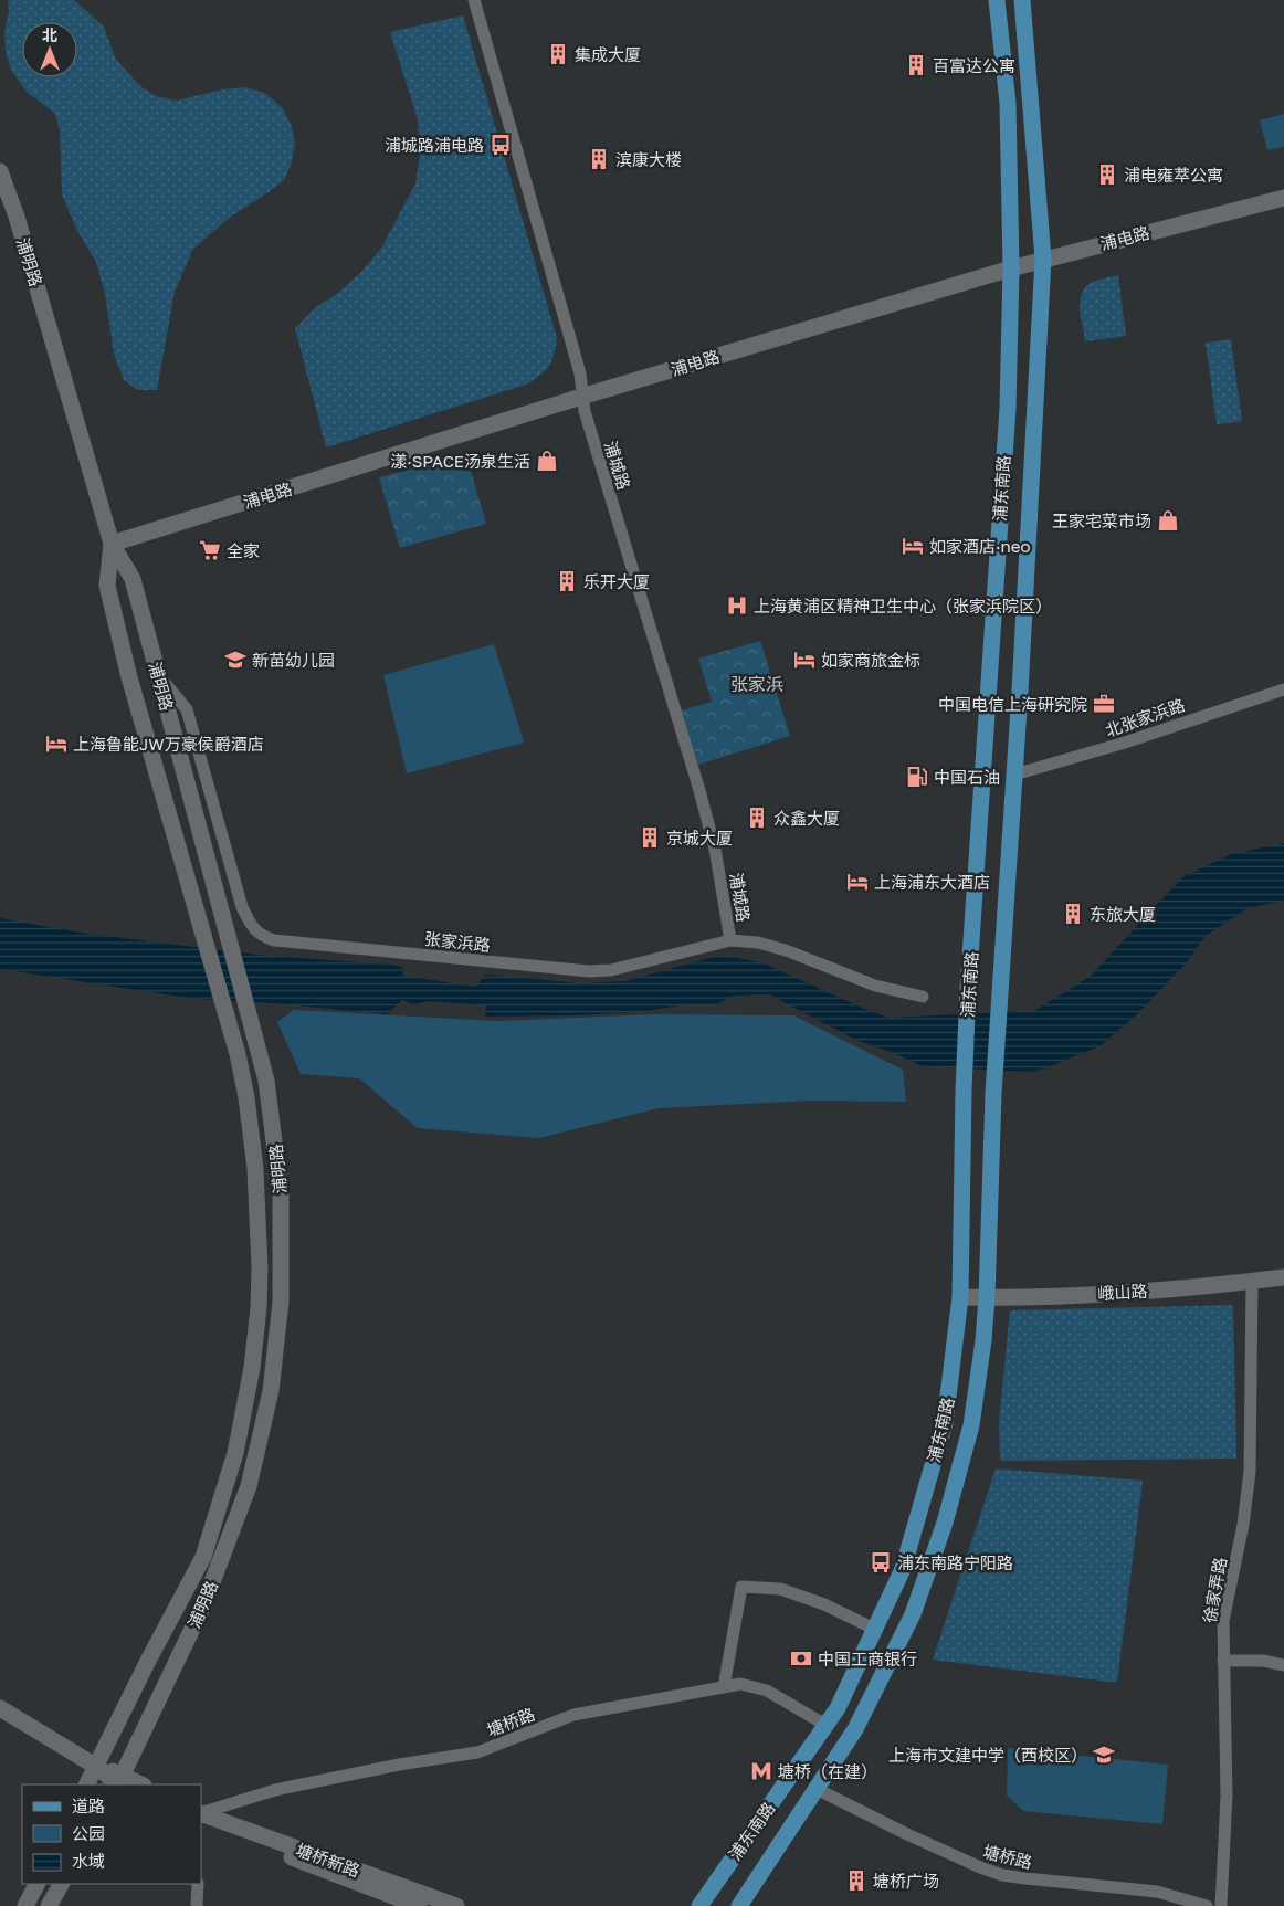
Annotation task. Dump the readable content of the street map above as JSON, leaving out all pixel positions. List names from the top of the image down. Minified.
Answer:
{"streets":{"main road":["浦电路","浦明路","浦东南路","峨山路","塘桥新路"],"street":["浦城路","北张家浜路","张家浜路","徐家弄路","塘桥路"]},"crossings":[["浦电路","浦明路"],["浦电路","浦城路"],["浦电路","浦东南路"],["浦明路","张家浜路"],["浦城路","张家浜路"],["浦东南路","北张家浜路"],["浦东南路","峨山路"],["浦东南路","塘桥路"],["峨山路","徐家弄路"]],"districts":["张家浜"],"places":{"building":["集成大厦","百富达公寓","滨康大楼","浦电雍萃公寓","乐开大厦","众鑫大厦","京城大厦","东旅大厦","塘桥广场"],"bus stop":["浦城路浦电路","浦东南路宁阳路"],"shop":["漾·SPACE汤泉生活","王家宅菜市场"],"hotel":["如家酒店·neo","如家商旅金标","上海鲁能JW万豪侯爵酒店","上海浦东大酒店"],"supermarket":["全家"],"hospital":["上海黄浦区精神卫生中心（张家浜院区）"],"school or university":["新苗幼儿园","上海市文建中学（西校区）"],"office":["中国电信上海研究院"],"fuel station":["中国石油"],"bank":["中国工商银行"],"metro station":["塘桥（在建）"]},"legend":["道路","公园","水域"],"north":"top"}
